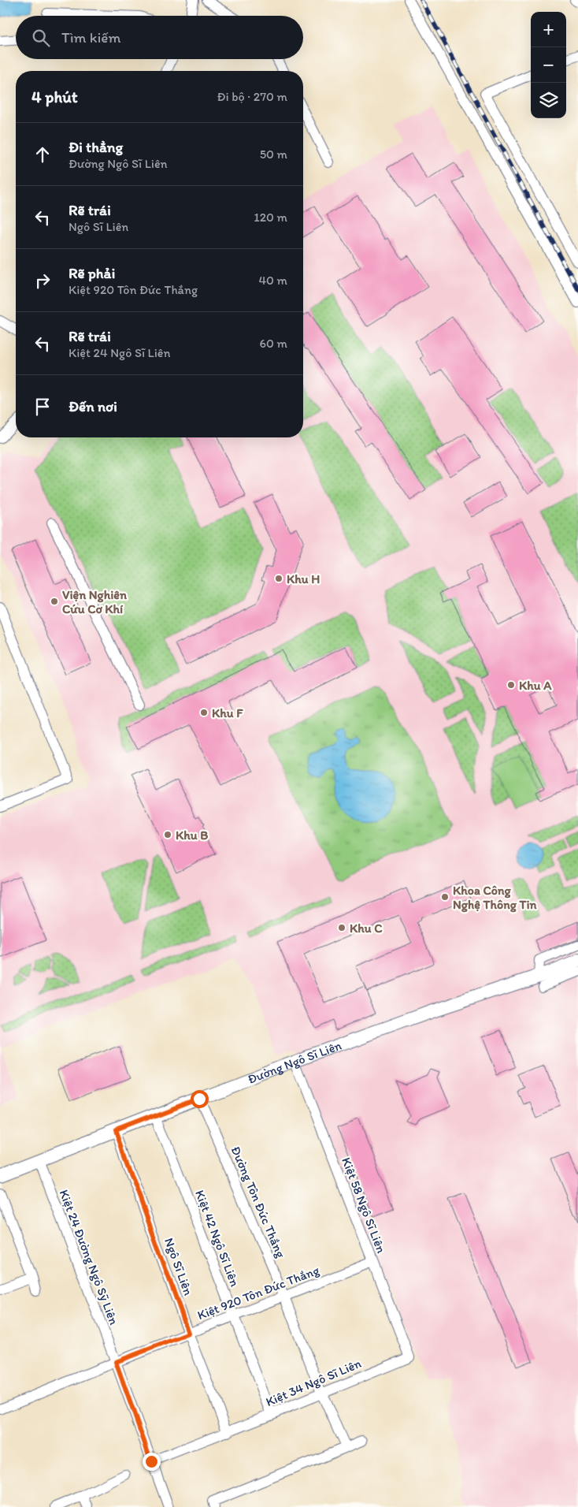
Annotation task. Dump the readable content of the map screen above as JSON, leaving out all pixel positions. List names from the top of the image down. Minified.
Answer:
{"streets":{"street":["Đường Ngô Sĩ Liên","Đường Tôn Đức Thắng","Kiệt 58 Ngô Sĩ Liên","Kiệt 42 Ngô Sĩ Liên","Kiệt 24 Đường Ngô Sỹ Liên","Ngô Sĩ Liên","Kiệt 920 Tôn Đức Thắng","Kiệt 34 Ngô Sĩ Liên"]},"crossings":[["Đường Ngô Sĩ Liên","Đường Tôn Đức Thắng"],["Đường Ngô Sĩ Liên","Kiệt 58 Ngô Sĩ Liên"],["Đường Ngô Sĩ Liên","Kiệt 42 Ngô Sĩ Liên"],["Đường Ngô Sĩ Liên","Kiệt 24 Đường Ngô Sỹ Liên"],["Đường Ngô Sĩ Liên","Ngô Sĩ Liên"],["Đường Tôn Đức Thắng","Kiệt 920 Tôn Đức Thắng"],["Đường Tôn Đức Thắng","Kiệt 34 Ngô Sĩ Liên"],["Kiệt 58 Ngô Sĩ Liên","Kiệt 920 Tôn Đức Thắng"],["Kiệt 58 Ngô Sĩ Liên","Kiệt 34 Ngô Sĩ Liên"],["Kiệt 42 Ngô Sĩ Liên","Kiệt 920 Tôn Đức Thắng"],["Kiệt 42 Ngô Sĩ Liên","Kiệt 34 Ngô Sĩ Liên"],["Kiệt 24 Đường Ngô Sỹ Liên","Kiệt 920 Tôn Đức Thắng"],["Kiệt 24 Đường Ngô Sỹ Liên","Kiệt 34 Ngô Sĩ Liên"],["Ngô Sĩ Liên","Kiệt 920 Tôn Đức Thắng"],["Ngô Sĩ Liên","Kiệt 34 Ngô Sĩ Liên"]],"places":["Khu H","Viện Nghiên Cứu Cơ Khí","Khu A","Khu F","Khu B","Khoa Công Nghệ Thông Tin","Khu C"],"page":{"map_buttons":["+","−"],"search":"Tìm kiếm","heading":["4 phút","Đi bộ · 270 m"],"list":[["Đi thẳng","Đường Ngô Sĩ Liên","50 m"],["Rẽ trái","Ngô Sĩ Liên","120 m"],["Rẽ phải","Kiệt 920 Tôn Đức Thắng","40 m"],["Rẽ trái","Kiệt 24 Ngô Sĩ Liên","60 m"],"Đến nơi"]}}
